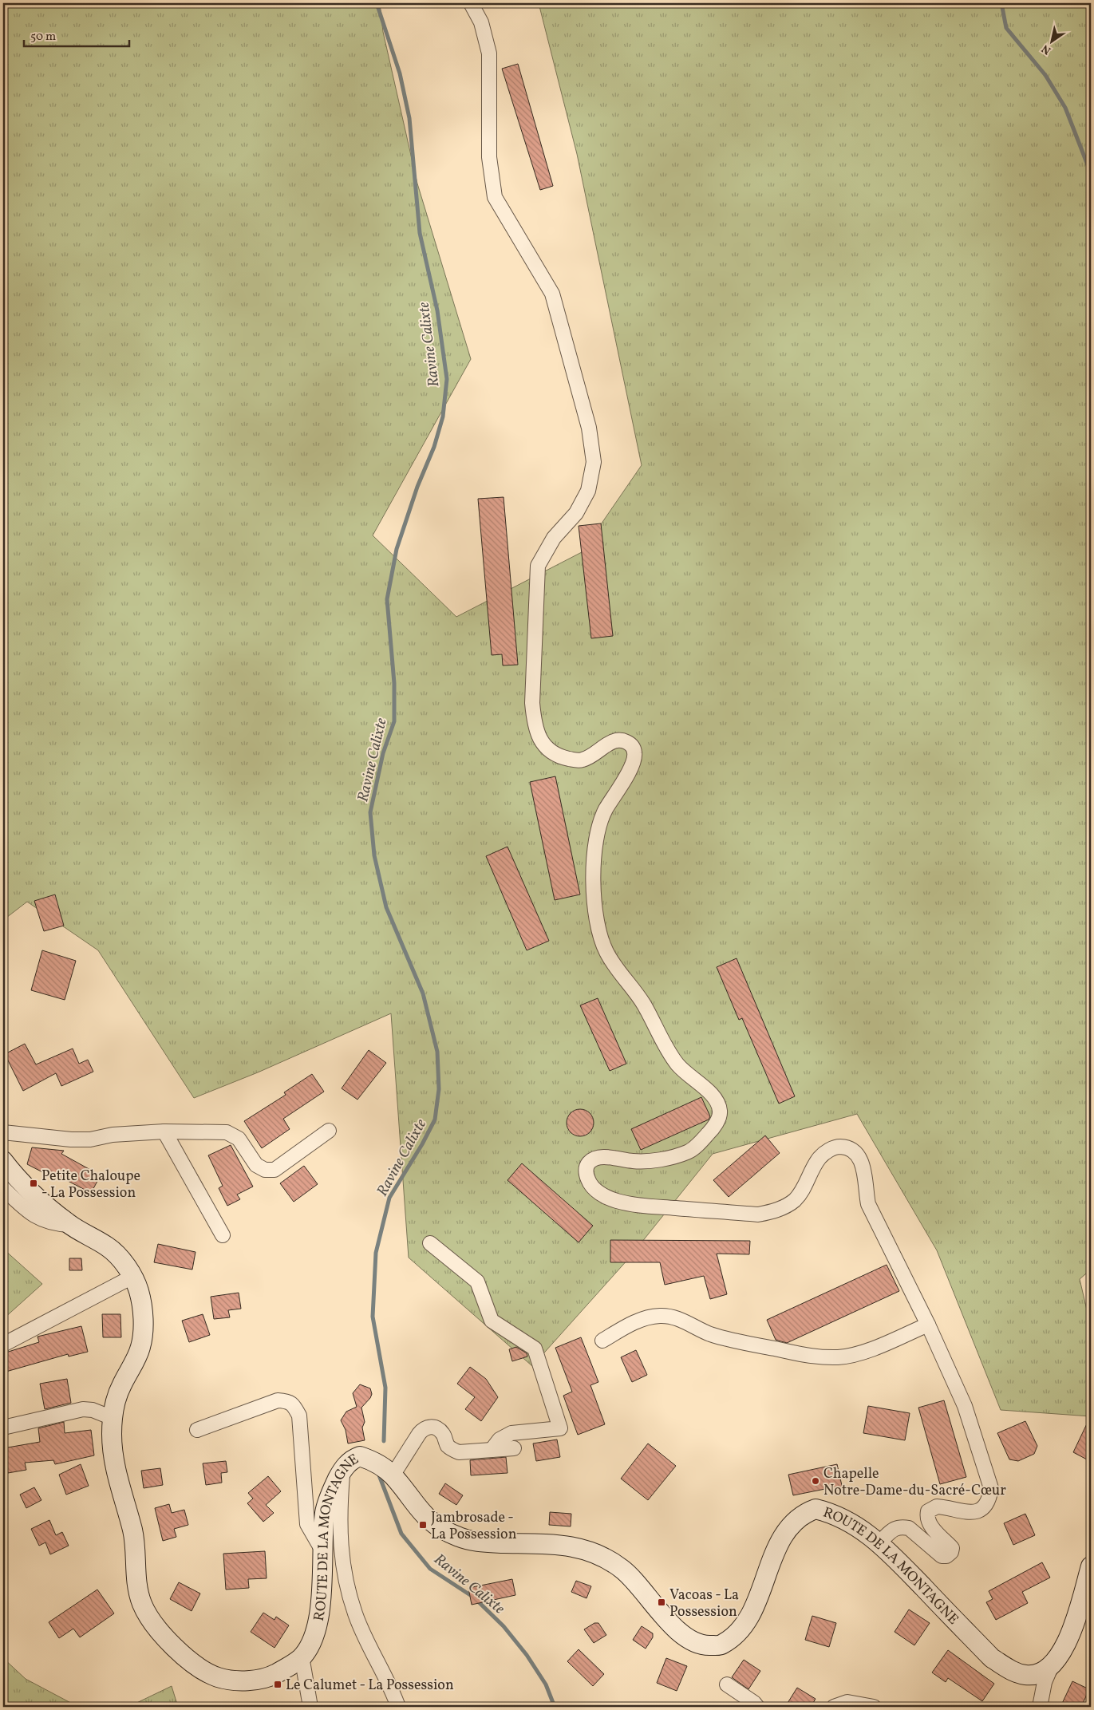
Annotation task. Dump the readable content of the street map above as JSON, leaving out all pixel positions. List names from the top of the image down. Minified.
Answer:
{"streets":{"main road":["ROUTE DE LA MONTAGNE"]},"water":["Ravine Calixte"],"places":{"transit":["Petite Chaloupe - La Possession","Jambrosade - La Possession","Vacoas - La Possession","Le Calumet - La Possession"],"other":["Chapelle Notre-Dame-du-Sacré-Cœur"]},"scale_bar":"50 m","north":"bottom left"}
